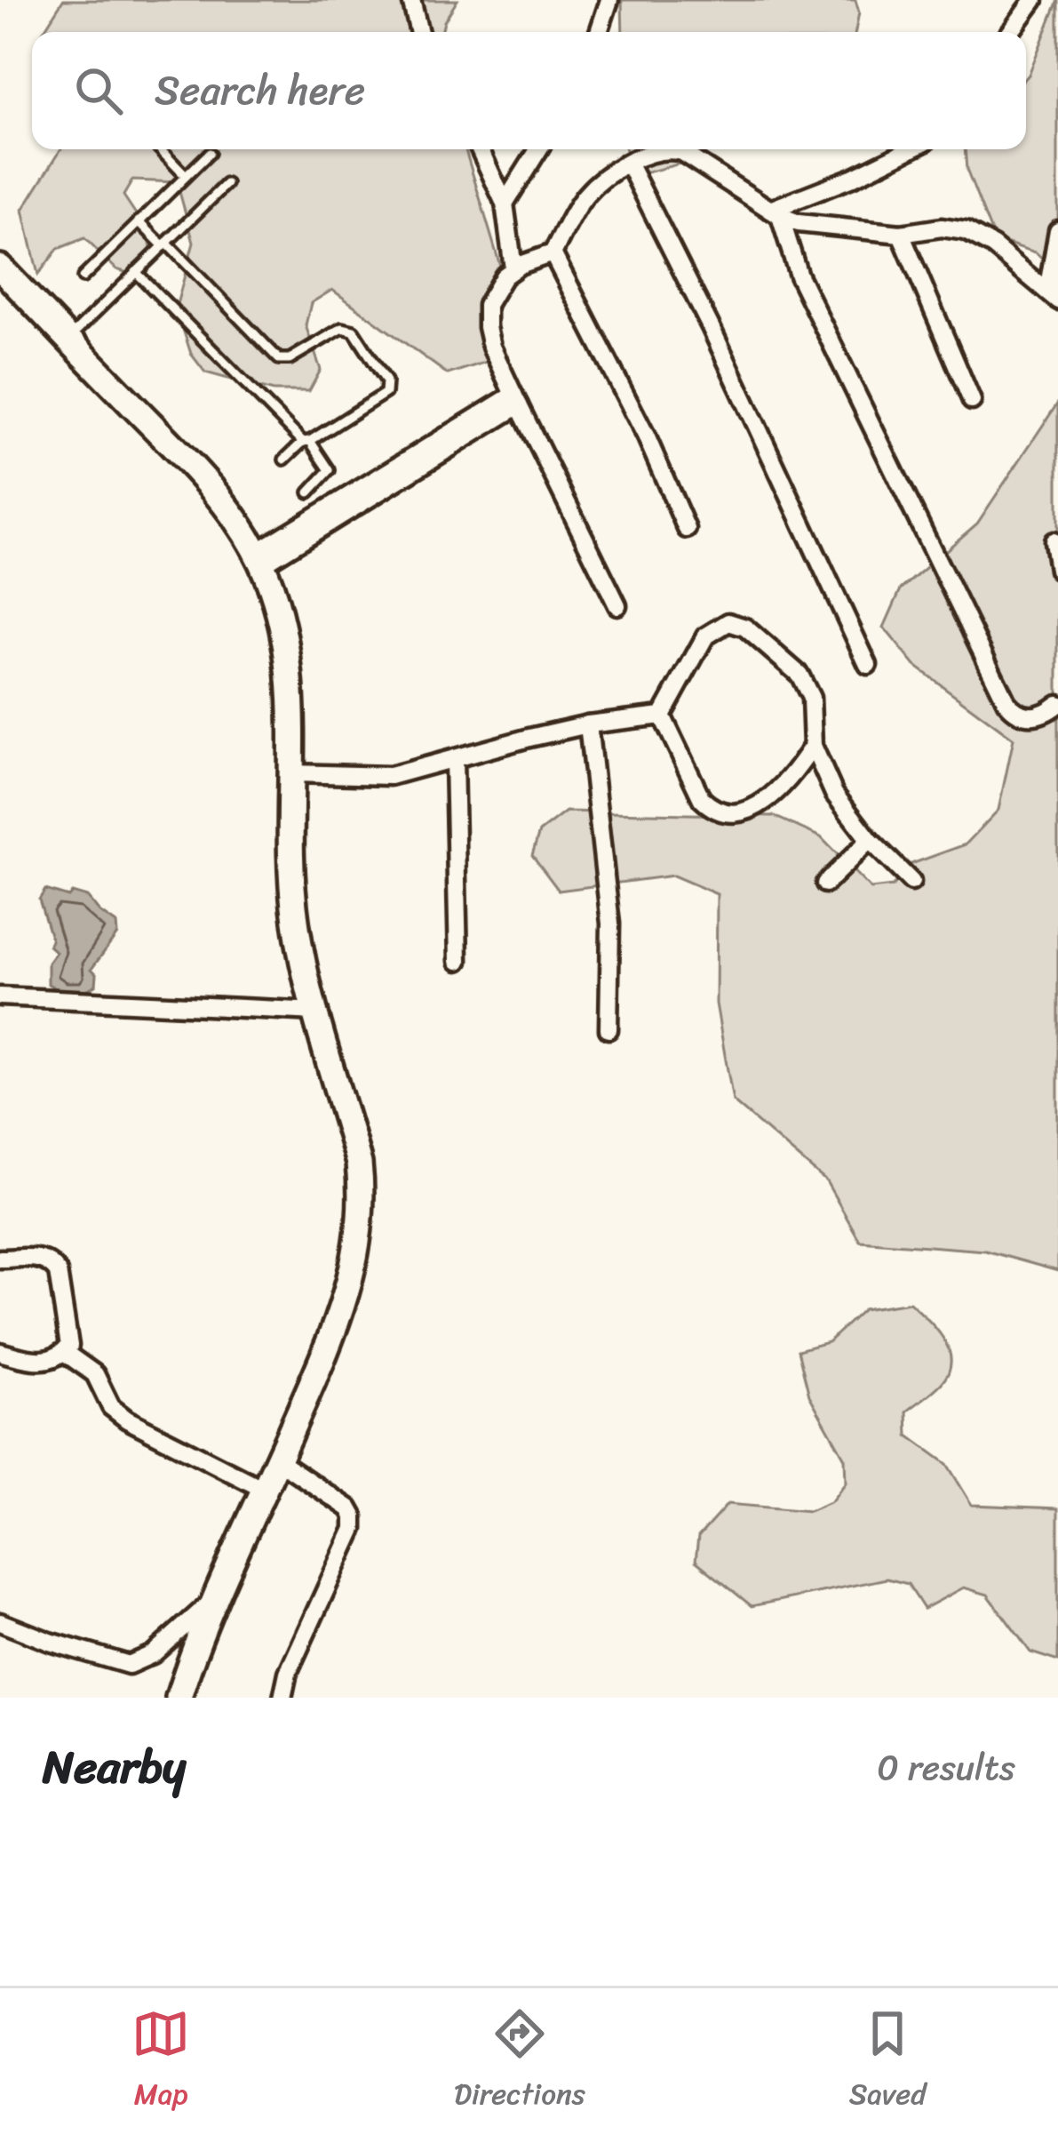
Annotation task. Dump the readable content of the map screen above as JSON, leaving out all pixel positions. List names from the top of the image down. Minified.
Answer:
{"page":{"search":"Search here","heading":["Nearby","0 results"],"nav":["Map","Directions","Saved"]}}
